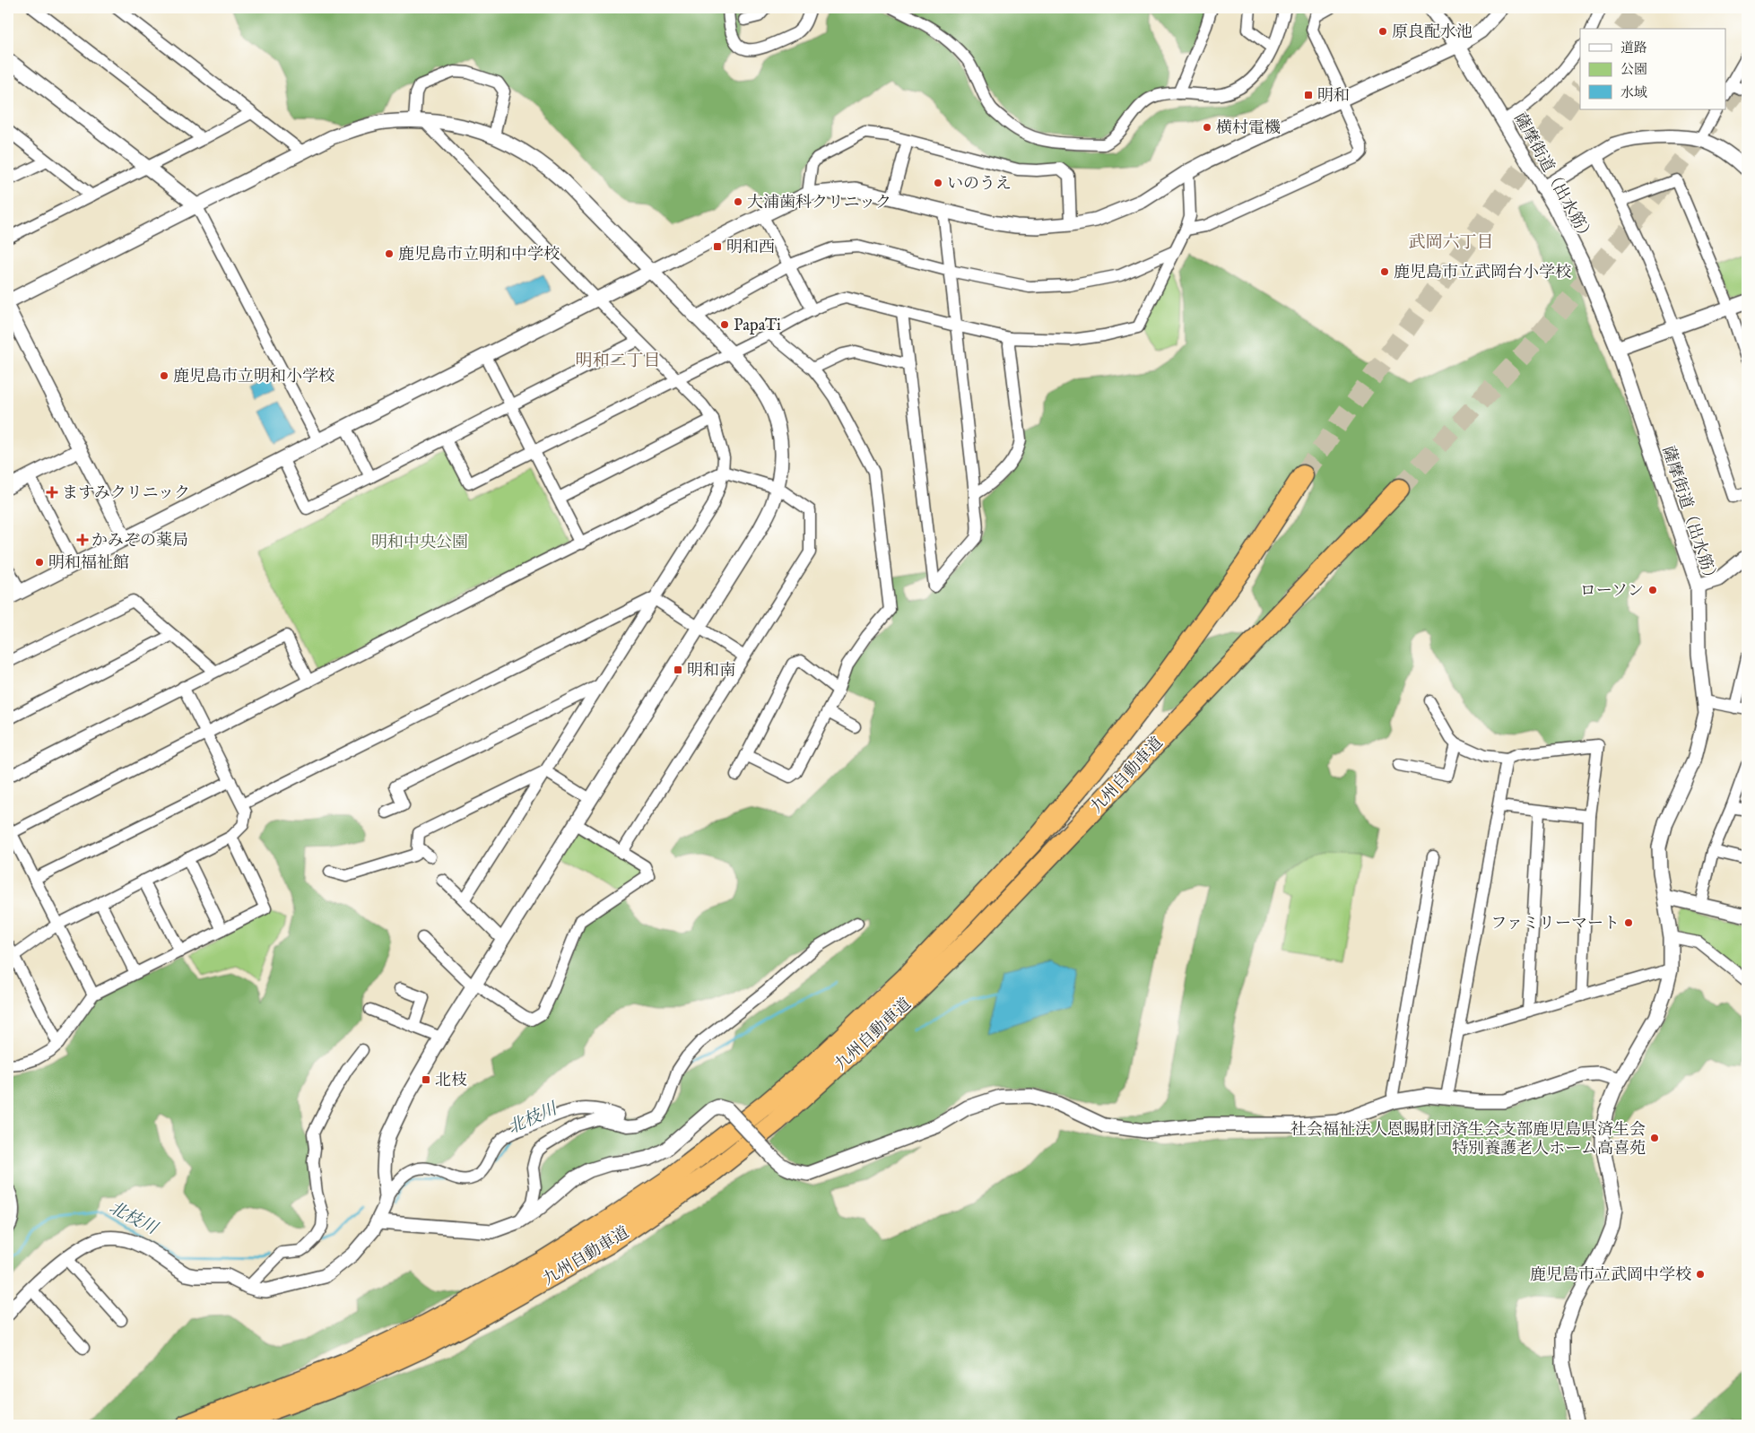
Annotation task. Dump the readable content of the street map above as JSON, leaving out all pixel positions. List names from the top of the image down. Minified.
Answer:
{"streets":{"highway":["九州自動車道"],"street":["薩摩街道（出水筋）"]},"districts":["武岡六丁目","明和二丁目"],"water":["北枝川"],"parks":["明和中央公園"],"places":{"other":["原良配水池","横村電機","いのうえ","大浦歯科クリニック","鹿児島市立明和中学校","鹿児島市立武岡台小学校","PapaTi","鹿児島市立明和小学校","明和福祉館","ローソン","ファミリーマート","社会福祉法人恩賜財団済生会支部鹿児島県済生会 特別養護老人ホーム高喜苑","鹿児島市立武岡中学校"],"transit":["明和","明和西","明和南","北枝"],"health":["ますみクリニック","かみぞの薬局"]},"legend":["道路","公園","水域"]}
